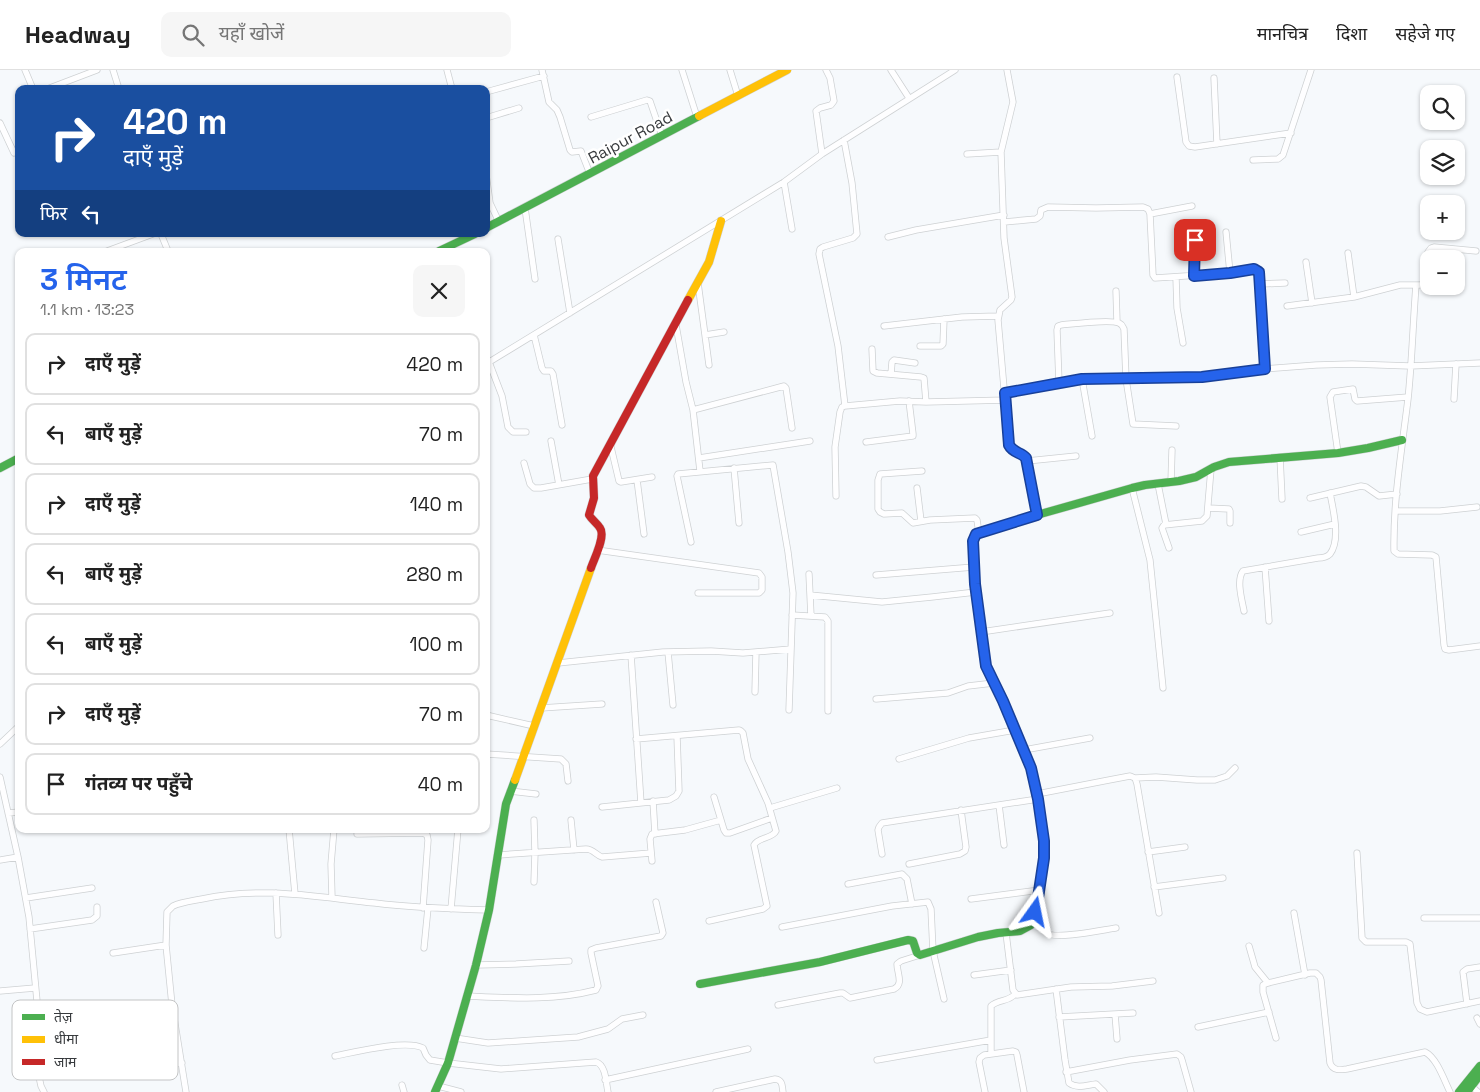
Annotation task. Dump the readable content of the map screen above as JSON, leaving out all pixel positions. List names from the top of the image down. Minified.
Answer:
{"streets":{"street":["Raipur Road"]},"legend":["तेज़","धीमा","जाम"],"page":{"header":"Headway","search":"यहाँ खोजें","nav":["मानचित्र","दिशा","सहेजे गए"],"map_buttons":["+","−"],"turn":["420 m","दाएँ मुड़ें"],"then":"फिर","heading":["3 मिनट","1.1 km · 13:23"],"list":[{"name":"दाएँ मुड़ें","value":"420 m"},{"name":"बाएँ मुड़ें","value":"70 m"},{"name":"दाएँ मुड़ें","value":"140 m"},{"name":"बाएँ मुड़ें","value":"280 m"},{"name":"बाएँ मुड़ें","value":"100 m"},{"name":"दाएँ मुड़ें","value":"70 m"},{"name":"गंतव्य पर पहुँचे","value":"40 m"}]}}
